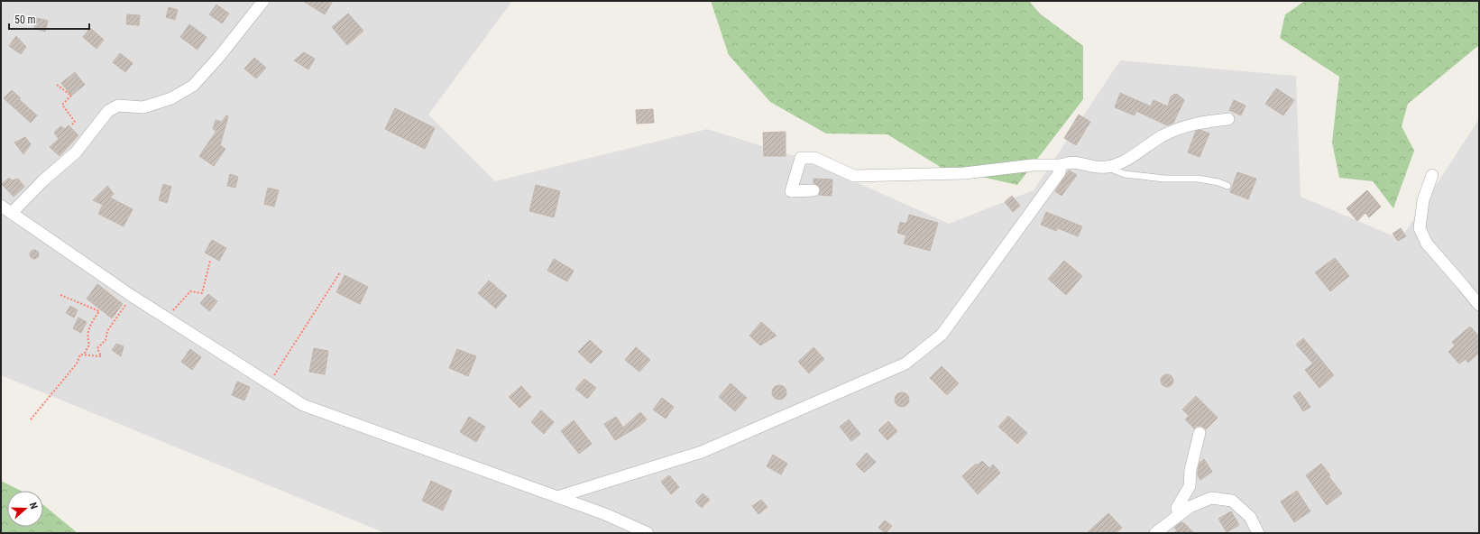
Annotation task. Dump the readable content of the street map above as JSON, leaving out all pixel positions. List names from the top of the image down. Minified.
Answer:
{"scale_bar":"50 m","north":"right"}
